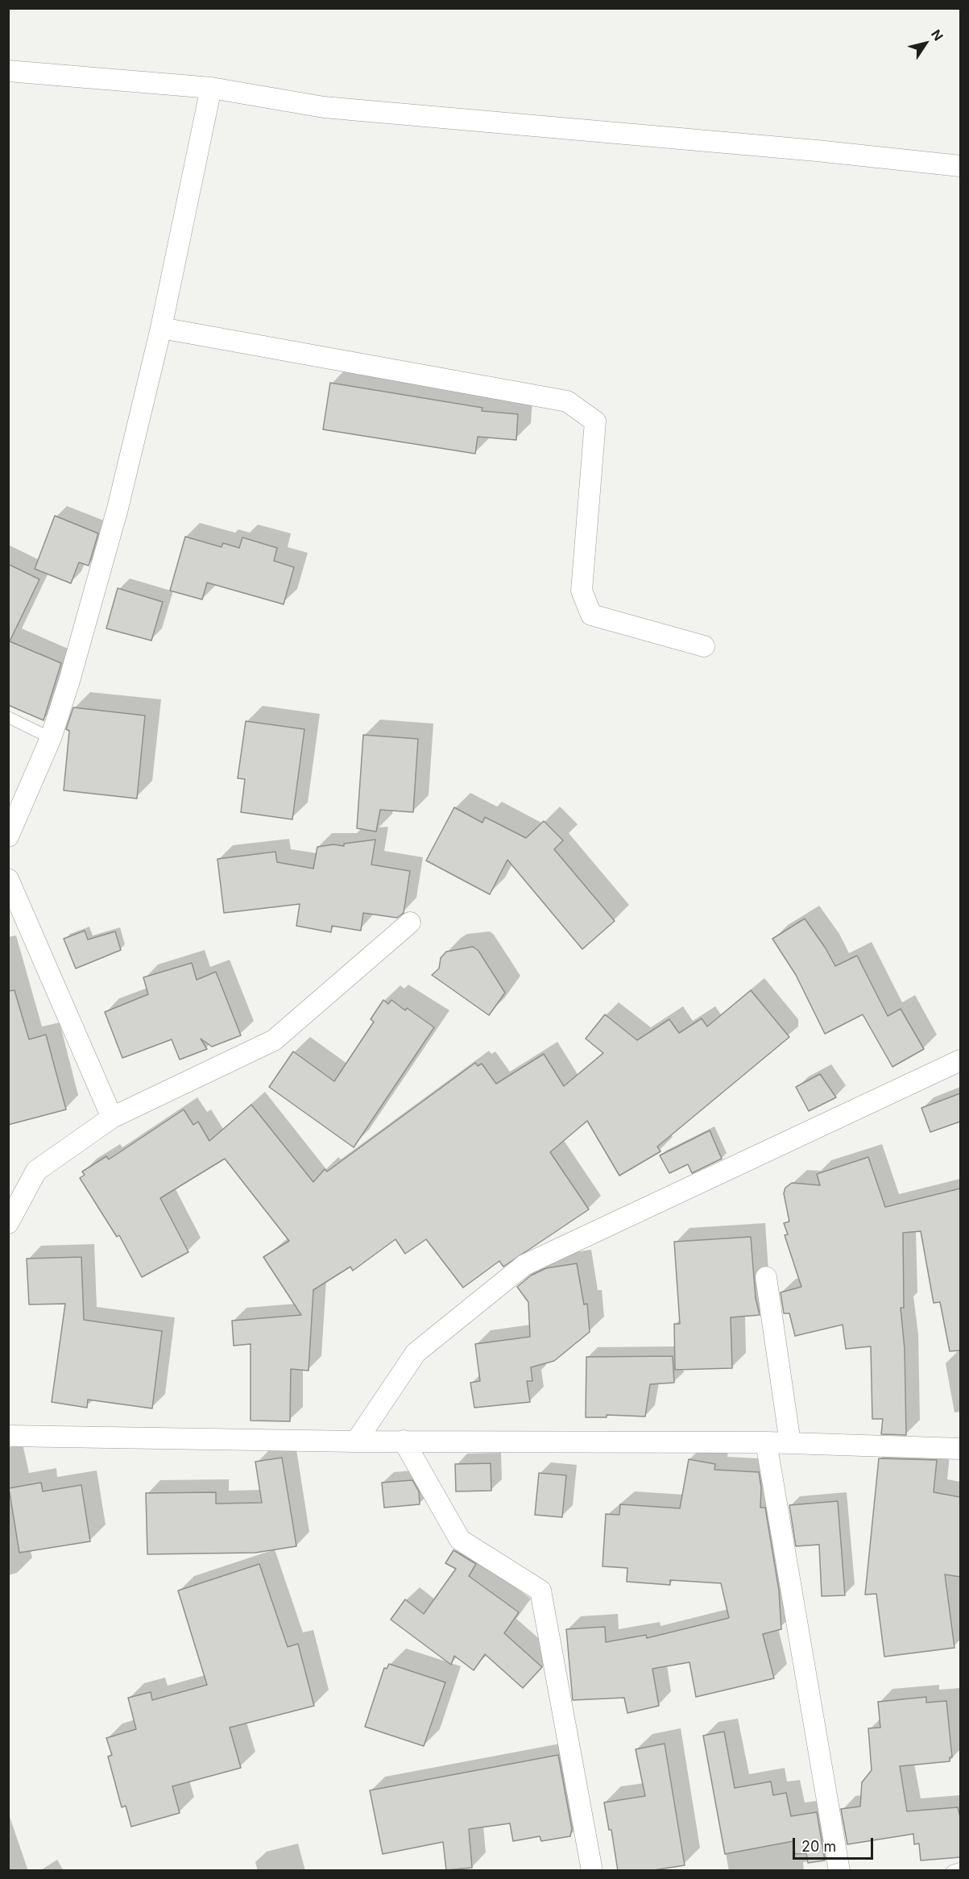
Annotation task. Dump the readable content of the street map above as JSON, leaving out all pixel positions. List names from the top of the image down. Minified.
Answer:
{"scale_bar":"20 m","north":"top right"}
